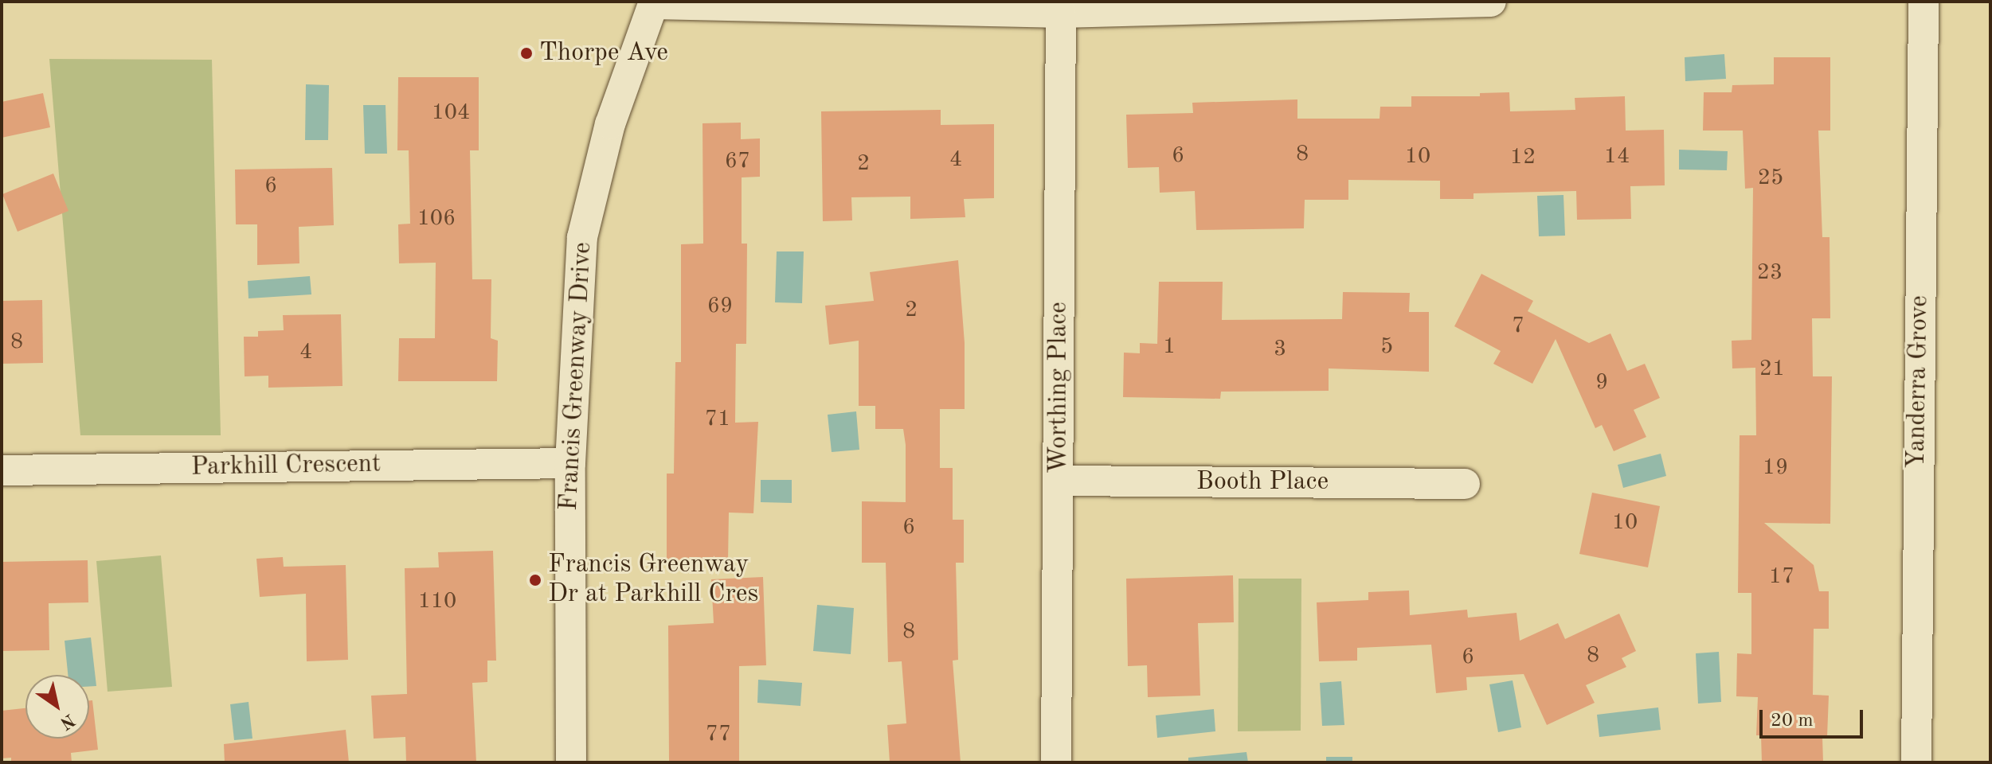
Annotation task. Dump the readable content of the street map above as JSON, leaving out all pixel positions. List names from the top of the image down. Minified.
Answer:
{"streets":{"street":["Francis Greenway Drive","Yanderra Grove","Worthing Place","Parkhill Crescent","Booth Place"]},"crossings":[["Francis Greenway Drive","Parkhill Crescent"],["Worthing Place","Booth Place"]],"places":["Thorpe Ave","Francis Greenway Dr at Parkhill Cres"],"house_numbers":["104","8","6","10","14","12","4","67","2","25","6","106","23","69","2","7","8","1","5","3","4","21","9","71","19","10","6","17","110","8","8","6","77"],"scale_bar":"20 m","north":"bottom right"}
